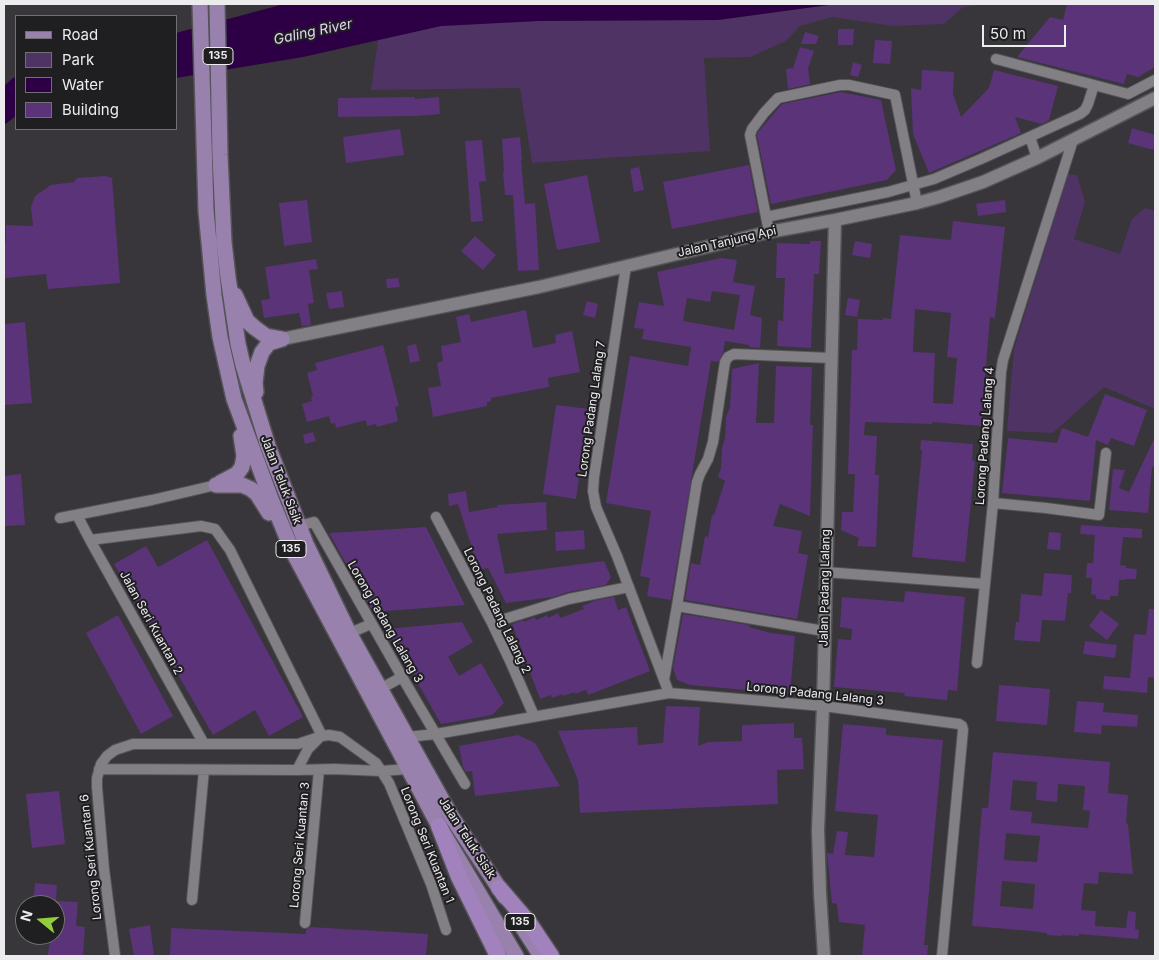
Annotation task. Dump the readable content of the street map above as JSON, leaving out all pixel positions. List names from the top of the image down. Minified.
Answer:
{"streets":{"main road":["135","Jalan Teluk Sisik"],"street":["Jalan Tanjung Api","Lorong Padang Lalang 7","Lorong Padang Lalang 4","Jalan Padang Lalang","Lorong Padang Lalang 2","Lorong Padang Lalang 3","Jalan Seri Kuantan 2","Lorong Seri Kuantan 3","Lorong Seri Kuantan 1","Lorong Seri Kuantan 6"]},"crossings":[["Jalan Tanjung Api","Lorong Padang Lalang 7"],["Jalan Tanjung Api","Lorong Padang Lalang 4"],["Jalan Tanjung Api","Jalan Padang Lalang"],["Lorong Padang Lalang 7","Lorong Padang Lalang 3"],["Jalan Teluk Sisik","Lorong Padang Lalang 3"],["Jalan Padang Lalang","Lorong Padang Lalang 3"],["Lorong Padang Lalang 2","Lorong Padang Lalang 3"]],"water":["Galing River"],"legend":["Road","Park","Water","Building"],"scale_bar":"50 m","north":"left"}
